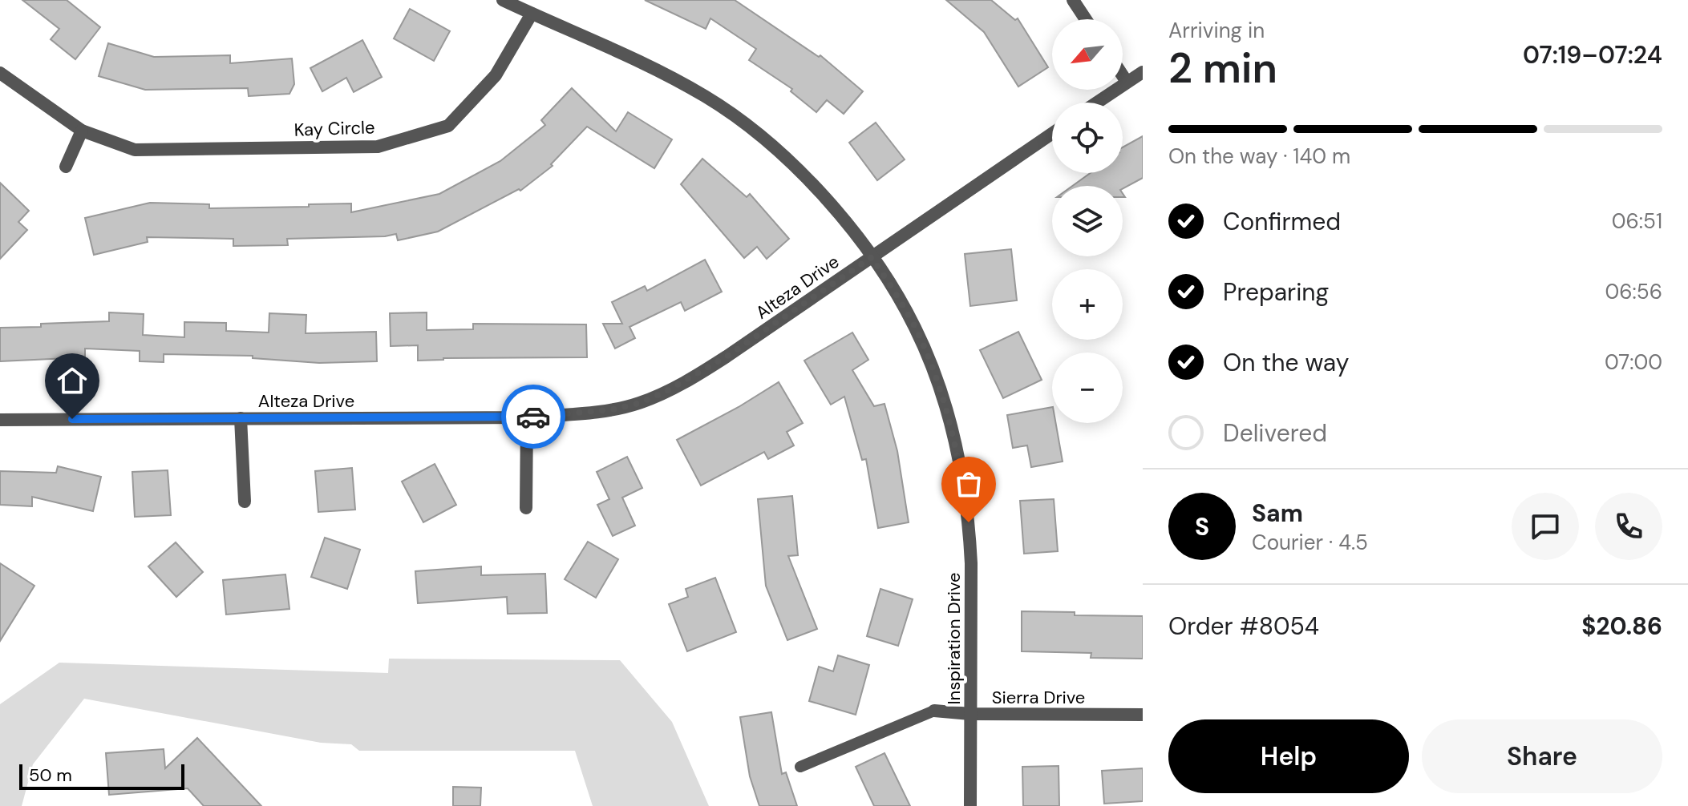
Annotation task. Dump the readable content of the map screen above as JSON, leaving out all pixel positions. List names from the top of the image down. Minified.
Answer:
{"streets":{"street":["Kay Circle","Alteza Drive","Inspiration Drive","Sierra Drive"]},"crossings":[["Kay Circle","Inspiration Drive"],["Alteza Drive","Inspiration Drive"],["Inspiration Drive","Sierra Drive"]],"scale_bar":"50 m","north":"bottom left","page":{"heading":["2 min","Arriving in","07:19–07:24"],"panel":["Sam","Courier · 4.5","Order #8054","$20.86"],"map_buttons":["+","−"],"bar":"On the way · 140 m","list":[["Confirmed","06:51"],["Preparing","06:56"],["On the way","07:00"],"Delivered"],"round":"S","buttons":["Help","Share"],"scale":"50 m"}}
